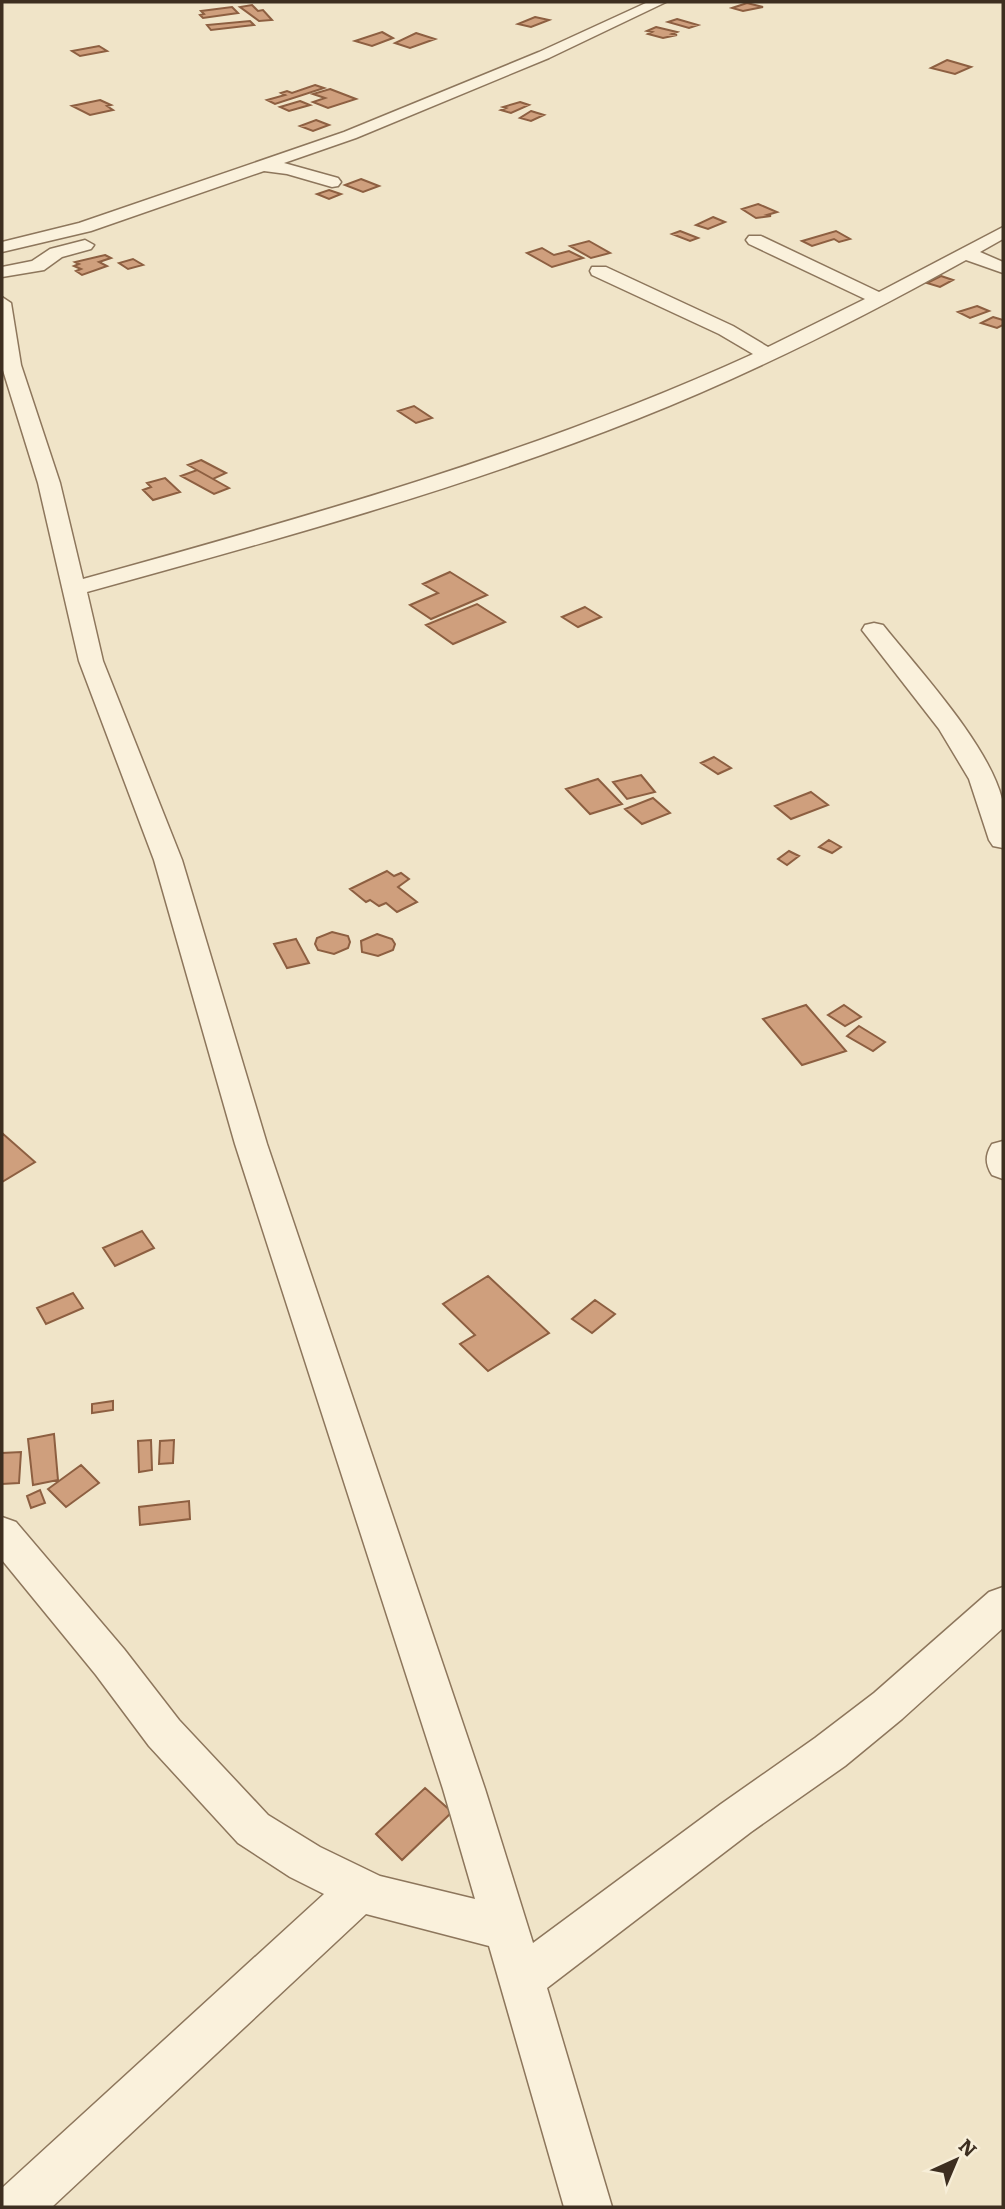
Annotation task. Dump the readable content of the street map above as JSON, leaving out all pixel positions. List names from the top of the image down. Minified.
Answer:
{"north":"top right"}
